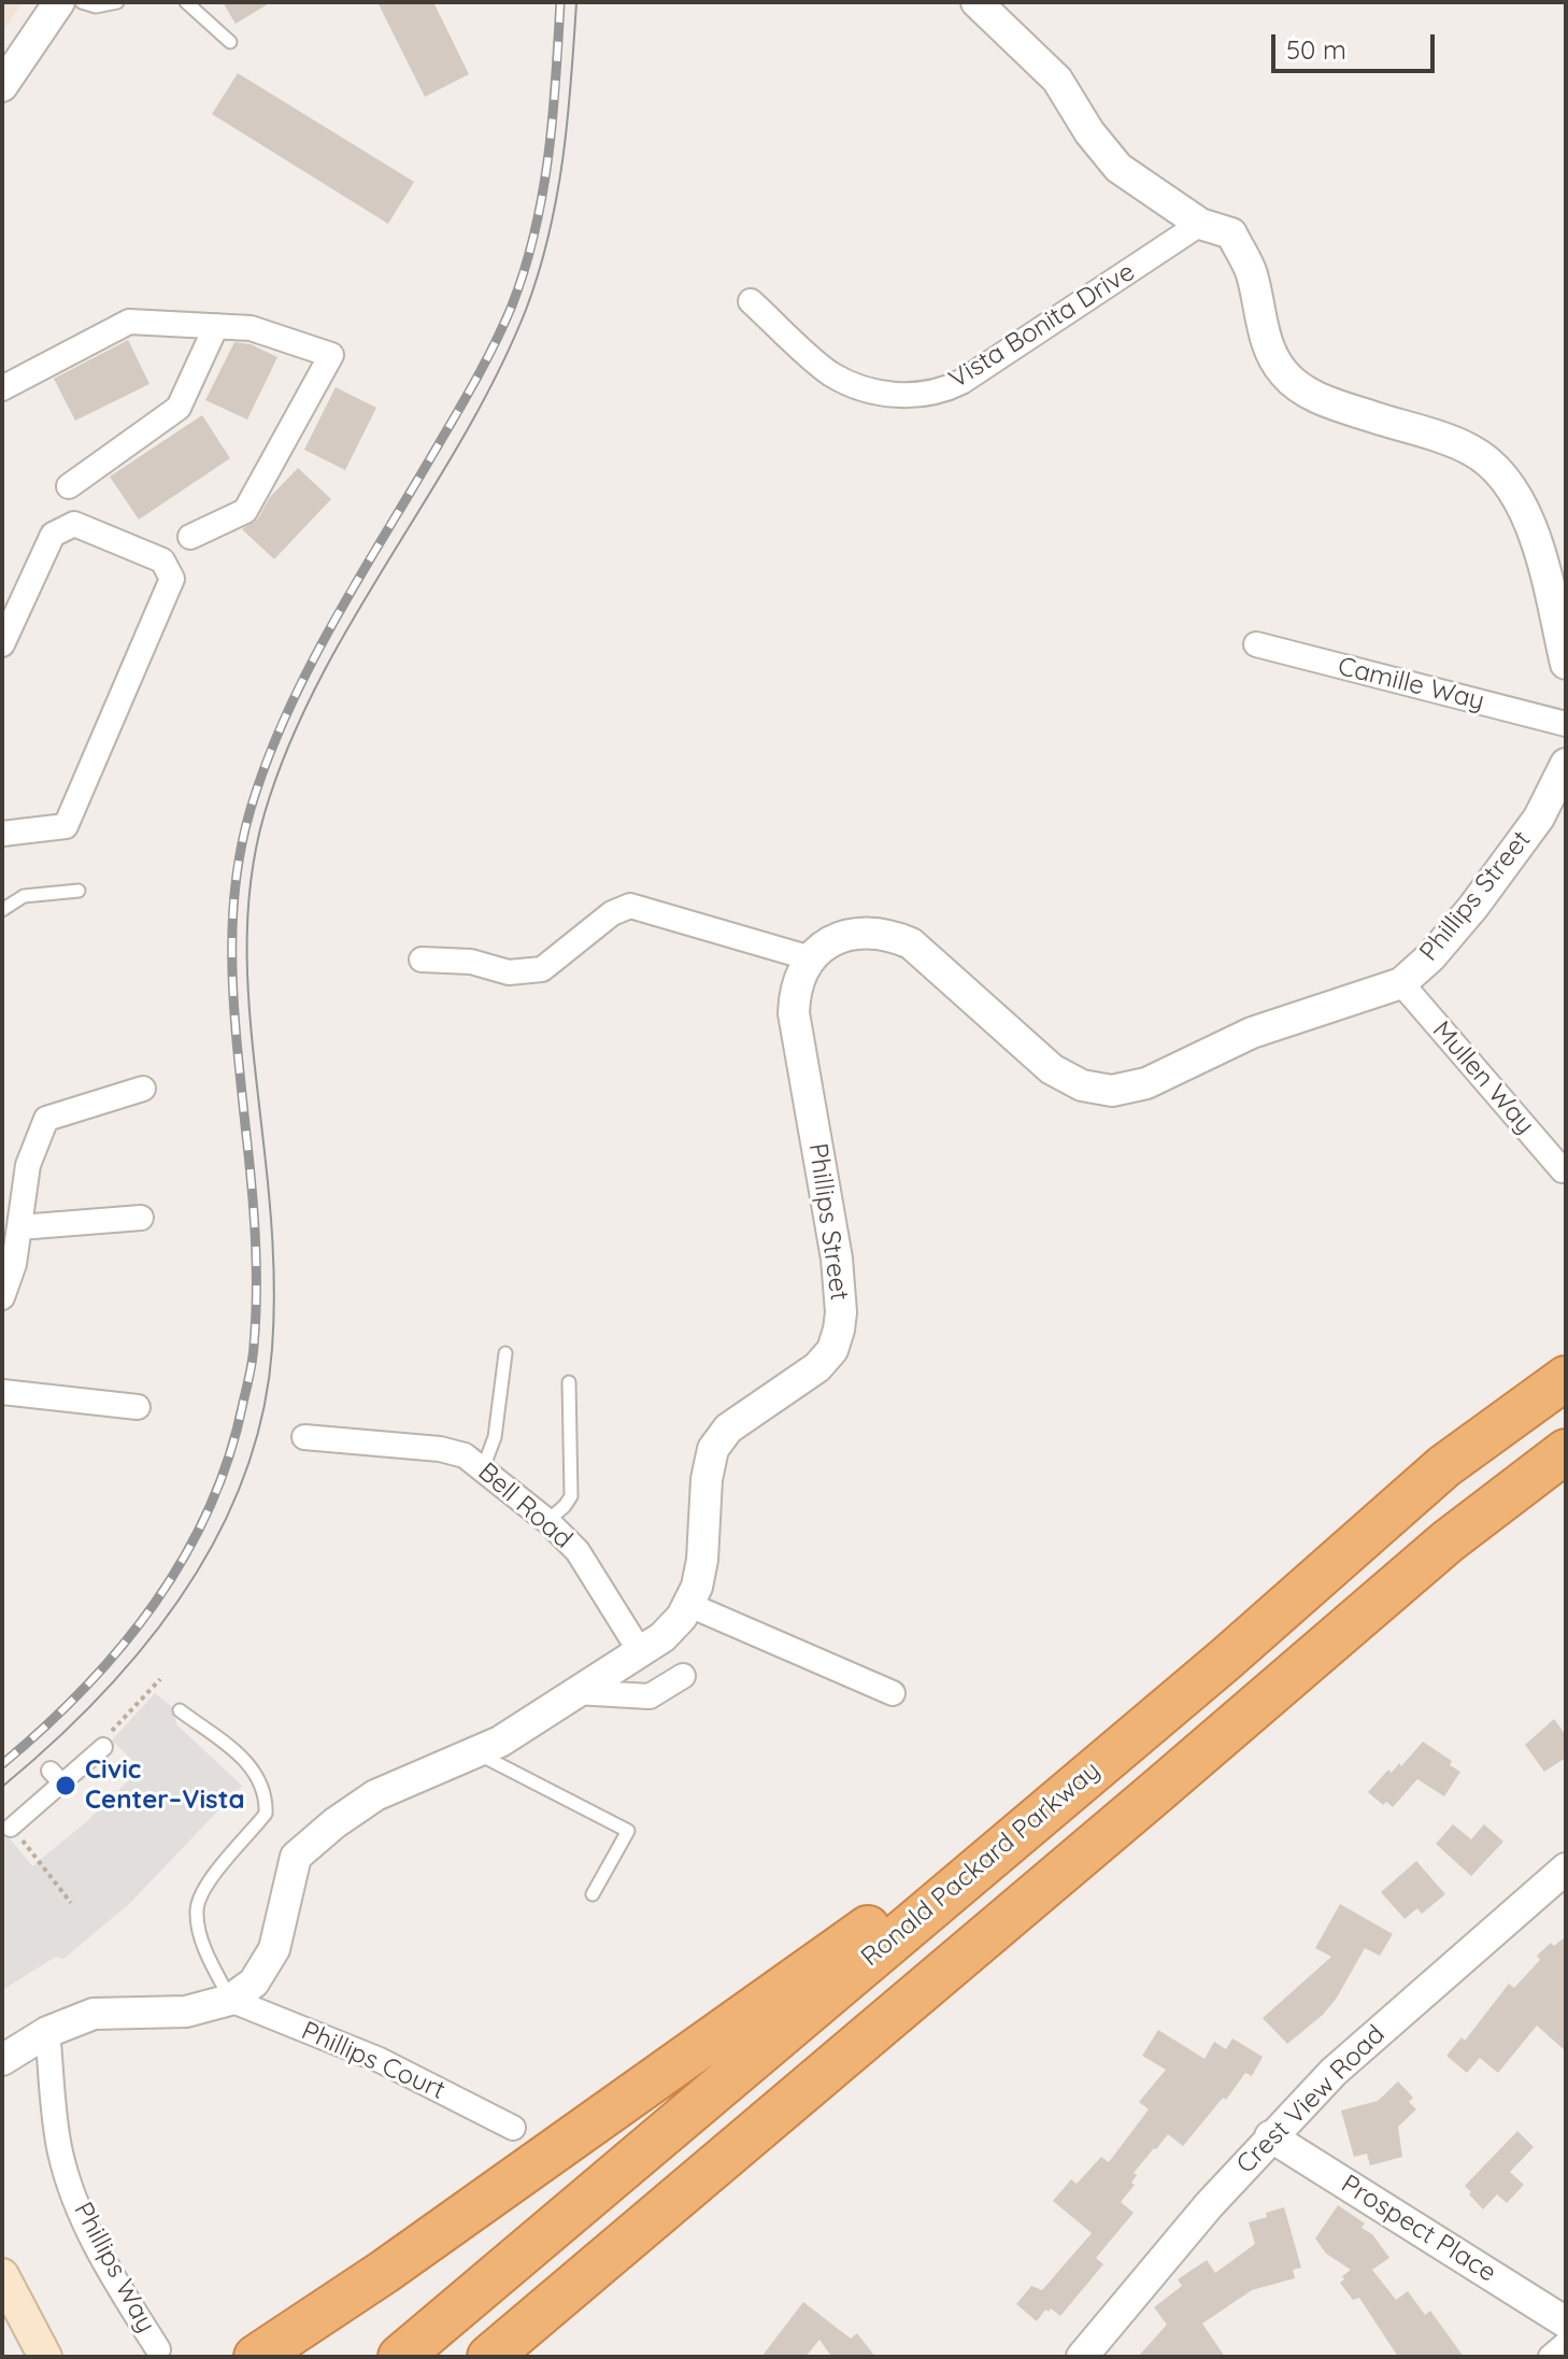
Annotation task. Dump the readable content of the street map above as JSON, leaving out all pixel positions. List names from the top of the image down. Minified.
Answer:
{"streets":{"highway":["Ronald Packard Parkway"],"street":["Vista Bonita Drive","Camille Way","Phillips Street","Mullen Way","Bell Road","Phillips Court","Crest View Road","Prospect Place","Phillips Way"]},"crossings":[["Phillips Street","Mullen Way"],["Phillips Street","Bell Road"],["Phillips Street","Phillips Court"],["Phillips Street","Phillips Way"],["Crest View Road","Prospect Place"]],"places":["Civic Center–Vista"],"scale_bar":"50 m"}
